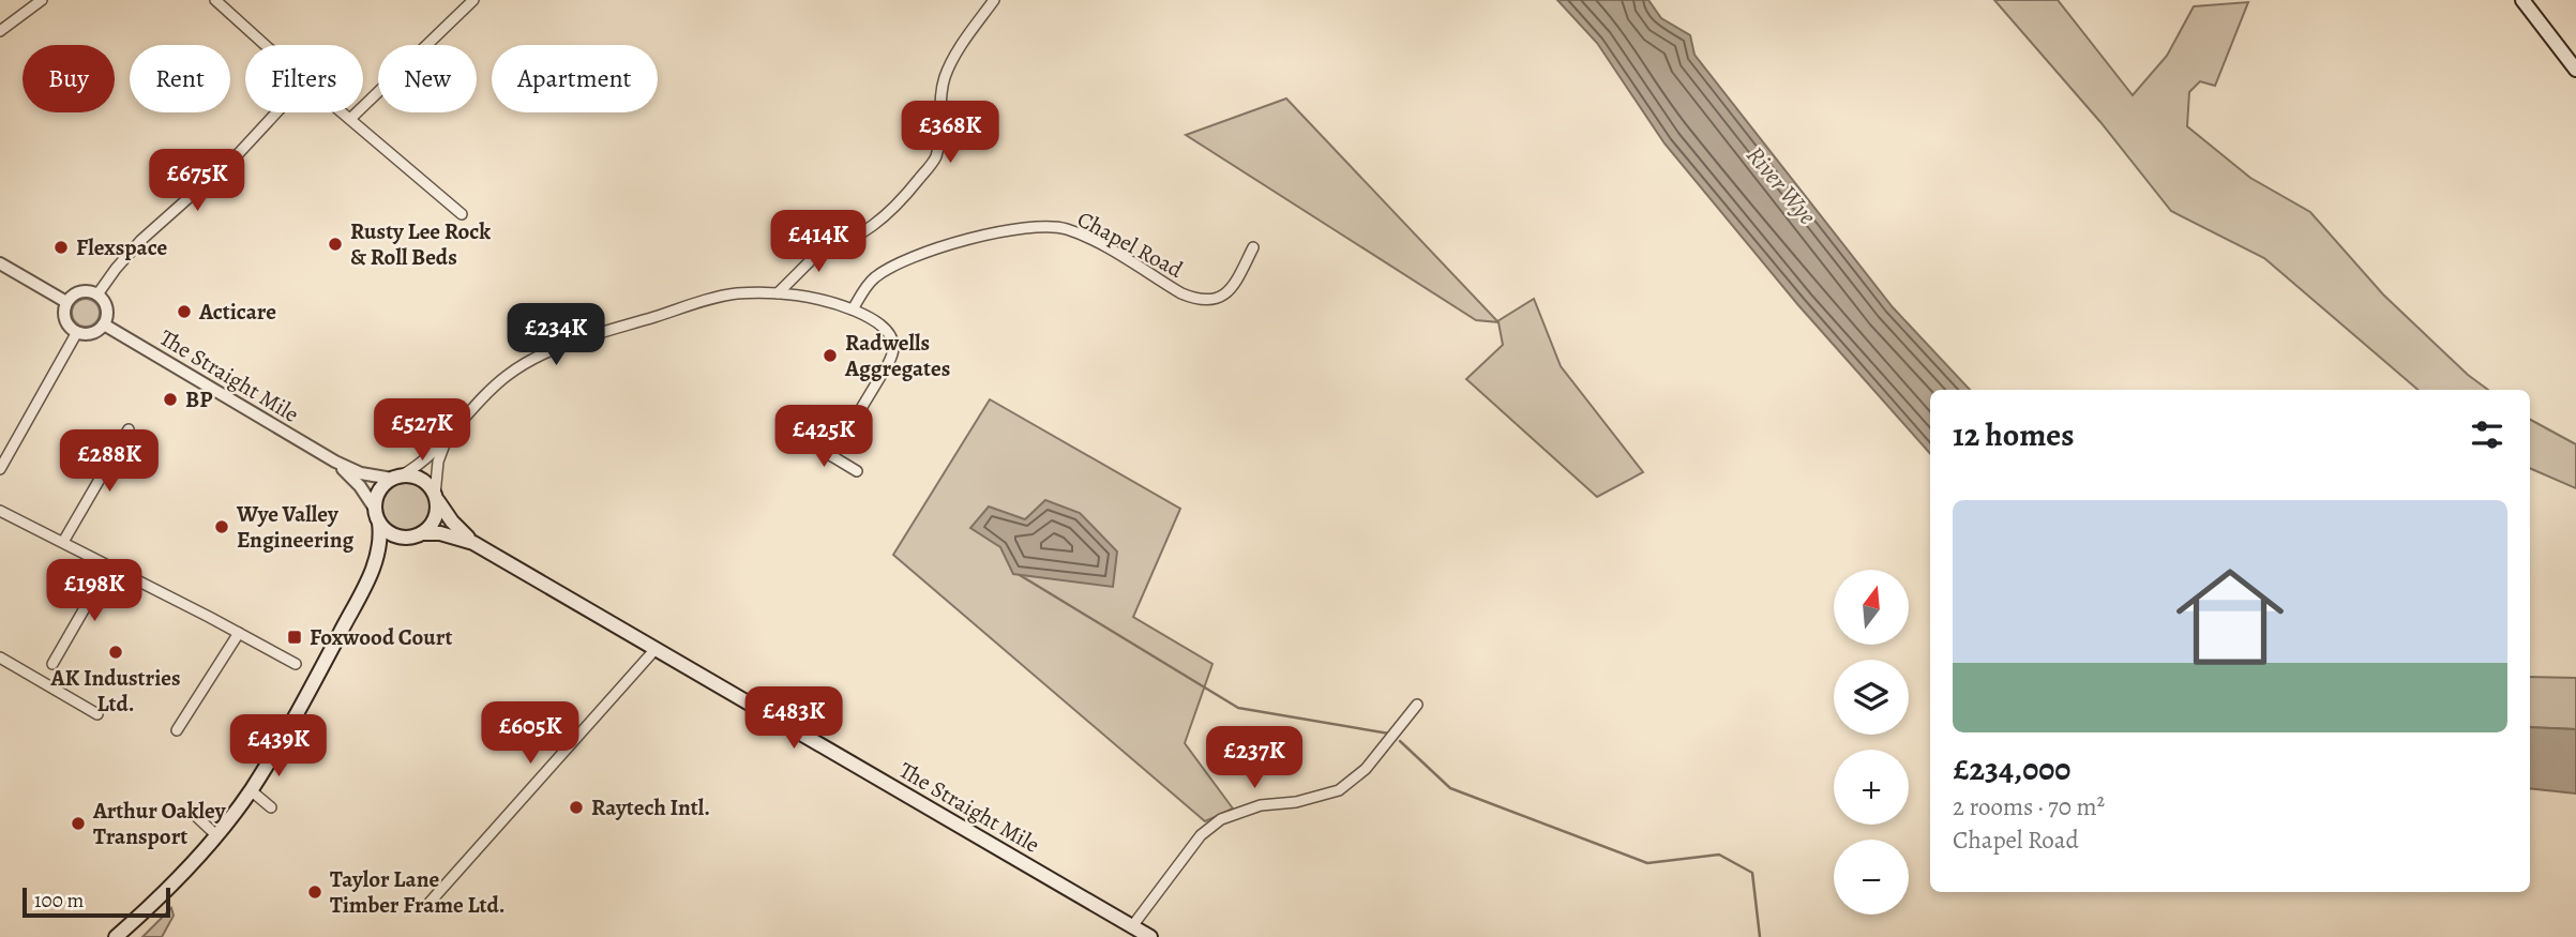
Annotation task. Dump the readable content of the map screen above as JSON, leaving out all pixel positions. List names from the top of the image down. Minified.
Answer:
{"streets":{"main road":["The Straight Mile"],"street":["Chapel Road"]},"water":["River Wye"],"places":{"other":["Rusty Lee Rock & Roll Beds","Flexspace","Acticare","Radwells Aggregates","BP","Wye Valley Engineering","AK Industries Ltd.","Raytech Intl.","Arthur Oakley Transport","Taylor Lane Timber Frame Ltd."],"transit":["Foxwood Court"]},"scale_bar":"100 m","north":"top","page":{"chip":["Buy","Rent","Filters","New","Apartment"],"price":["£368K","£675K","£414K","£234K","£527K","£425K","£288K","£198K","£483K","£605K","£439K","£237K"],"heading":"12 homes","list":[{"name":"£234,000","note":"2 rooms · 70 m² · Chapel Road"}],"map_buttons":["+","−"],"scale":"100 m"}}
